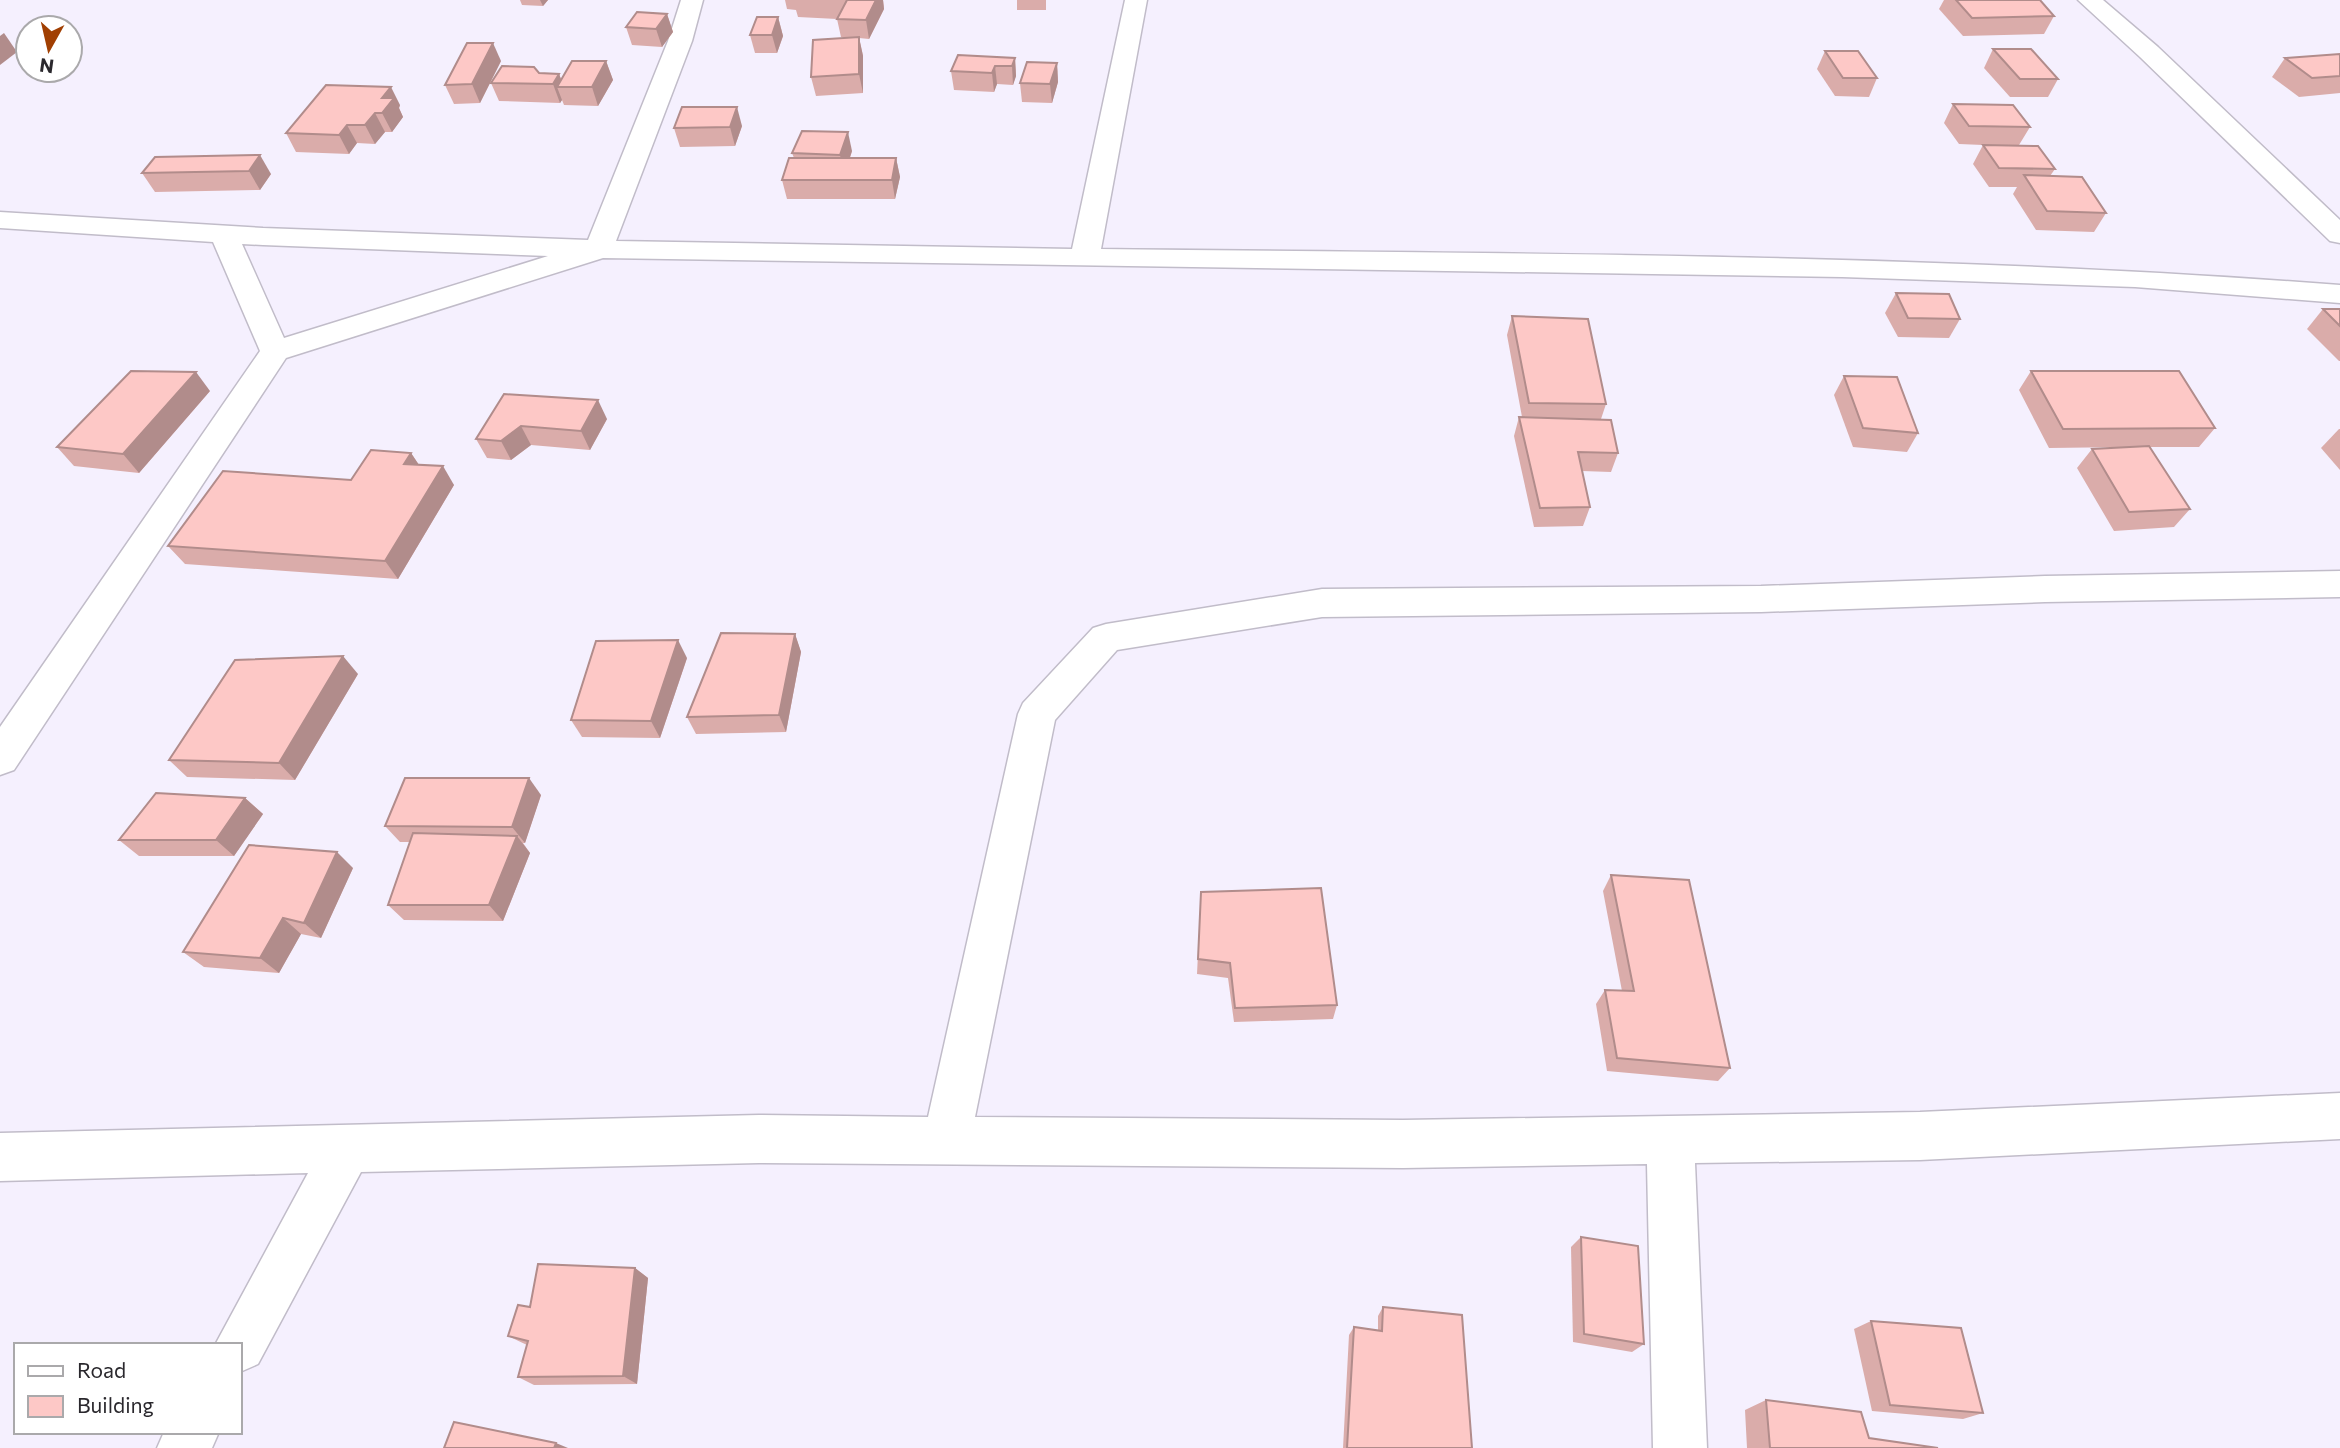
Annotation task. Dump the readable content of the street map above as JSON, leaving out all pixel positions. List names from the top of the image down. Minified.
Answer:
{"legend":["Road","Building"],"north":"bottom"}
